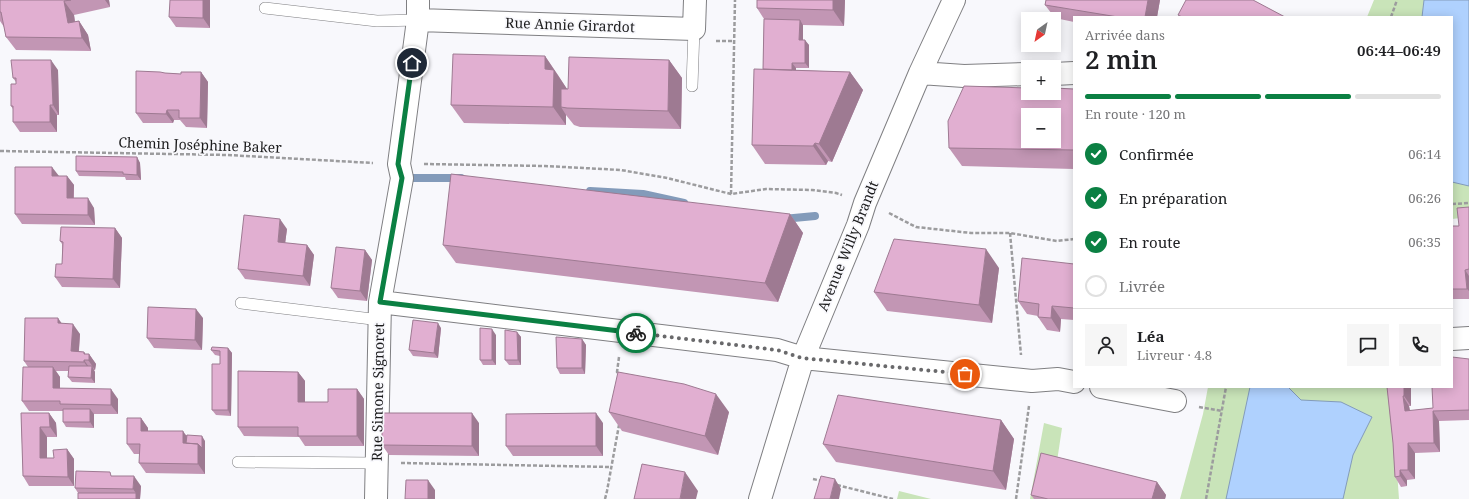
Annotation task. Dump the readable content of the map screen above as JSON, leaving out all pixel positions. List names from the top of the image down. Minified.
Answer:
{"streets":{"street":["Rue Annie Girardot","Avenue Willy Brandt","Rue Simone Signoret"],"path":["Chemin Joséphine Baker"]},"crossings":[["Rue Annie Girardot","Rue Simone Signoret"],["Chemin Joséphine Baker","Rue Simone Signoret"]],"north":"bottom left","page":{"map_buttons":["+","−"],"heading":["2 min","Arrivée dans","06:44–06:49"],"panel":["Léa","Livreur · 4.8"],"bar":"En route · 120 m","list":[["Confirmée","06:14"],["En préparation","06:26"],["En route","06:35"],"Livrée"]}}
